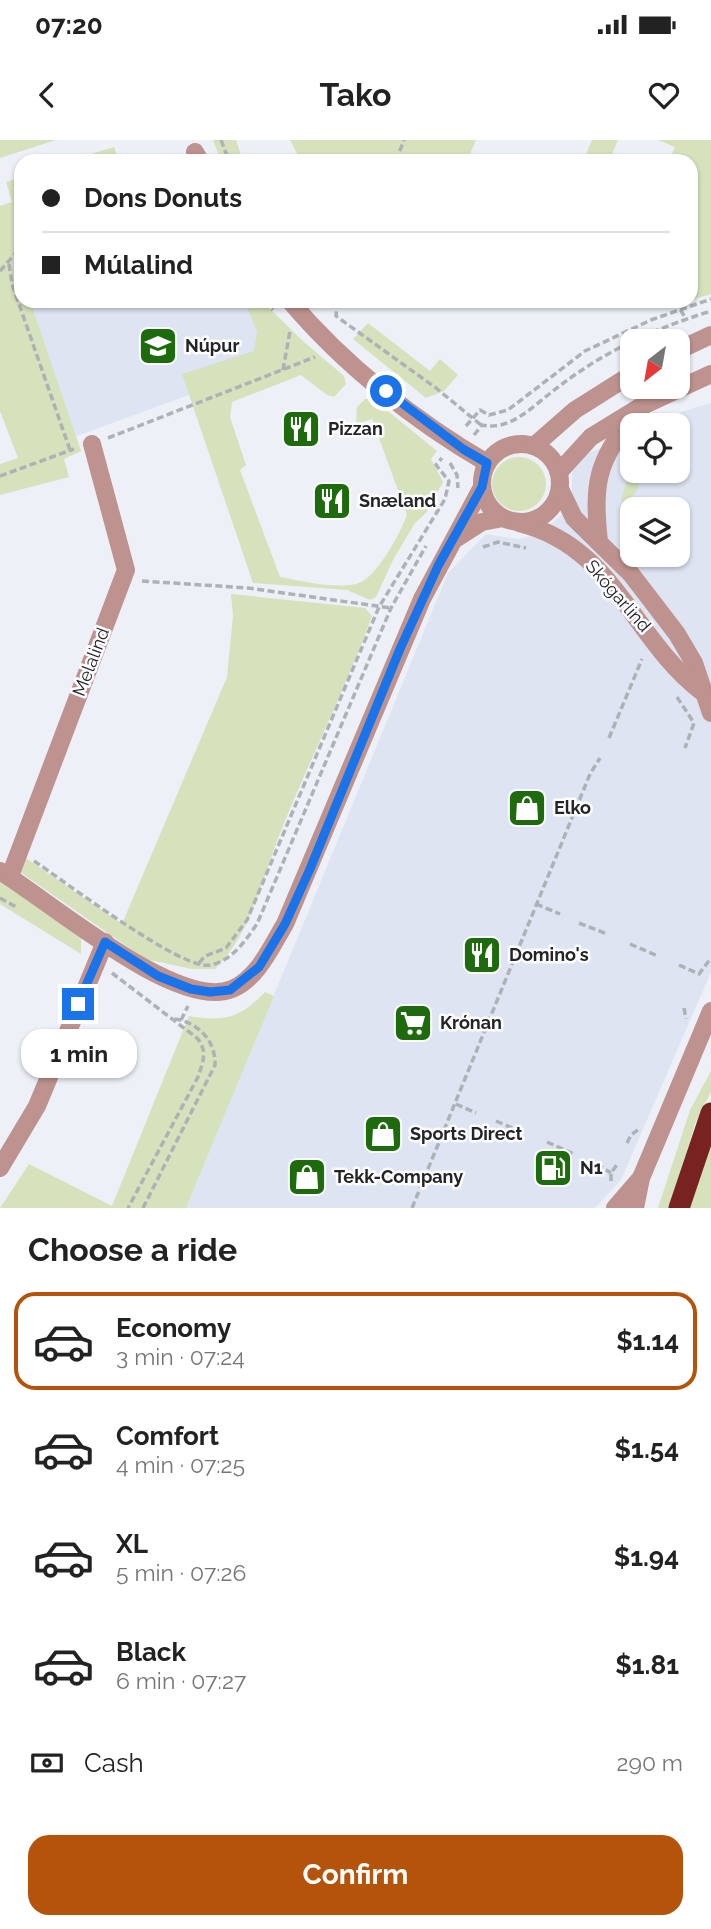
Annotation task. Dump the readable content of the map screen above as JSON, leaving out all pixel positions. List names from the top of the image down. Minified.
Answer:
{"streets":{"street":["Skógarlind","Melalind"]},"places":{"school or university":["Núpur"],"restaurant":["Pizzan","Snæland","Domino's"],"shop":["Elko","Sports Direct","Tekk-Company"],"supermarket":["Krónan"],"fuel station":["N1"]},"north":"bottom left","page":{"status":"07:20","header":"Tako","banner":["Dons Donuts","Múlalind"],"bubble":"1 min","heading":"Choose a ride","list":[{"name":"Economy","note":"3 min · 07:24","value":"$1.14"},{"name":"Comfort","note":"4 min · 07:25","value":"$1.54"},{"name":"XL","note":"5 min · 07:26","value":"$1.94"},{"name":"Black","note":"6 min · 07:27","value":"$1.81"}],"pay":["Cash","290 m"],"buttons":"Confirm"}}
